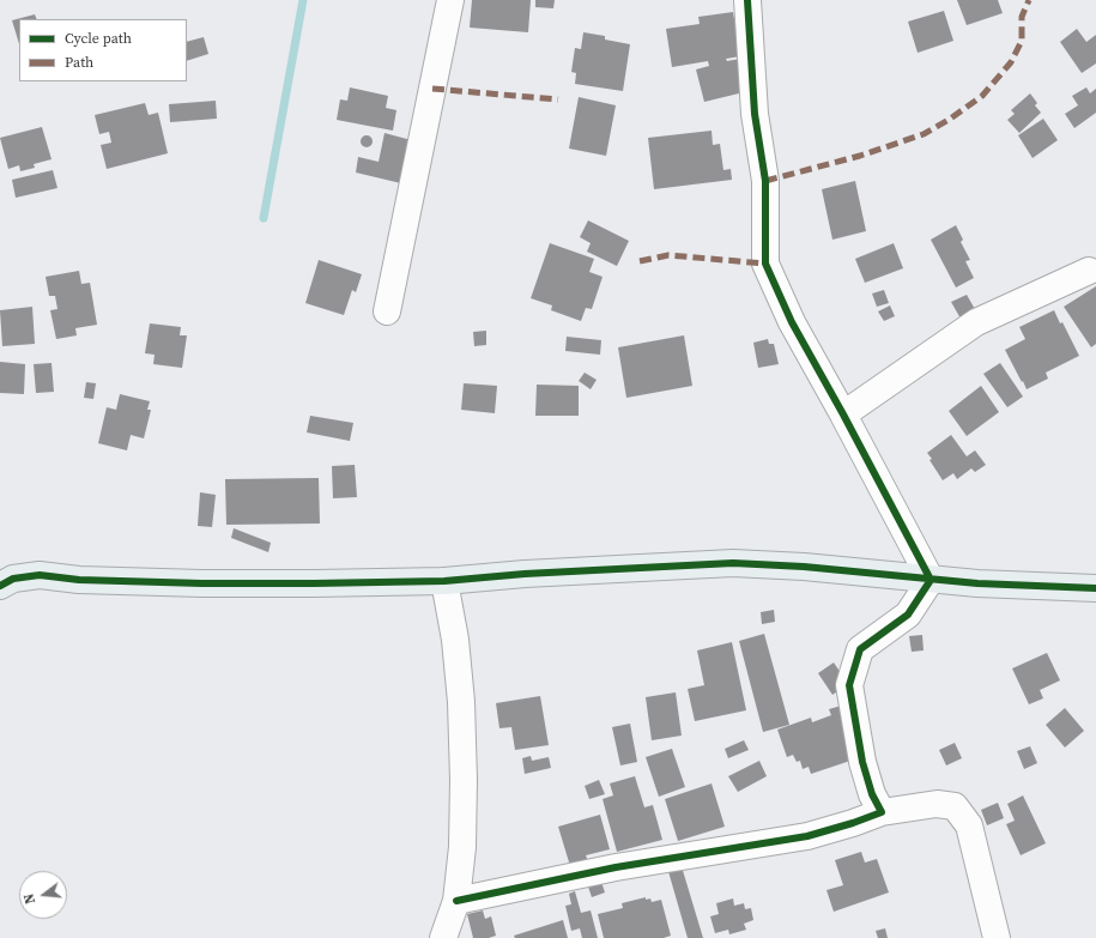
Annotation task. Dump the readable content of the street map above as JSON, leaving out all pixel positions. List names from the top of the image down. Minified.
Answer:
{"legend":["Cycle path","Path"],"north":"left"}
